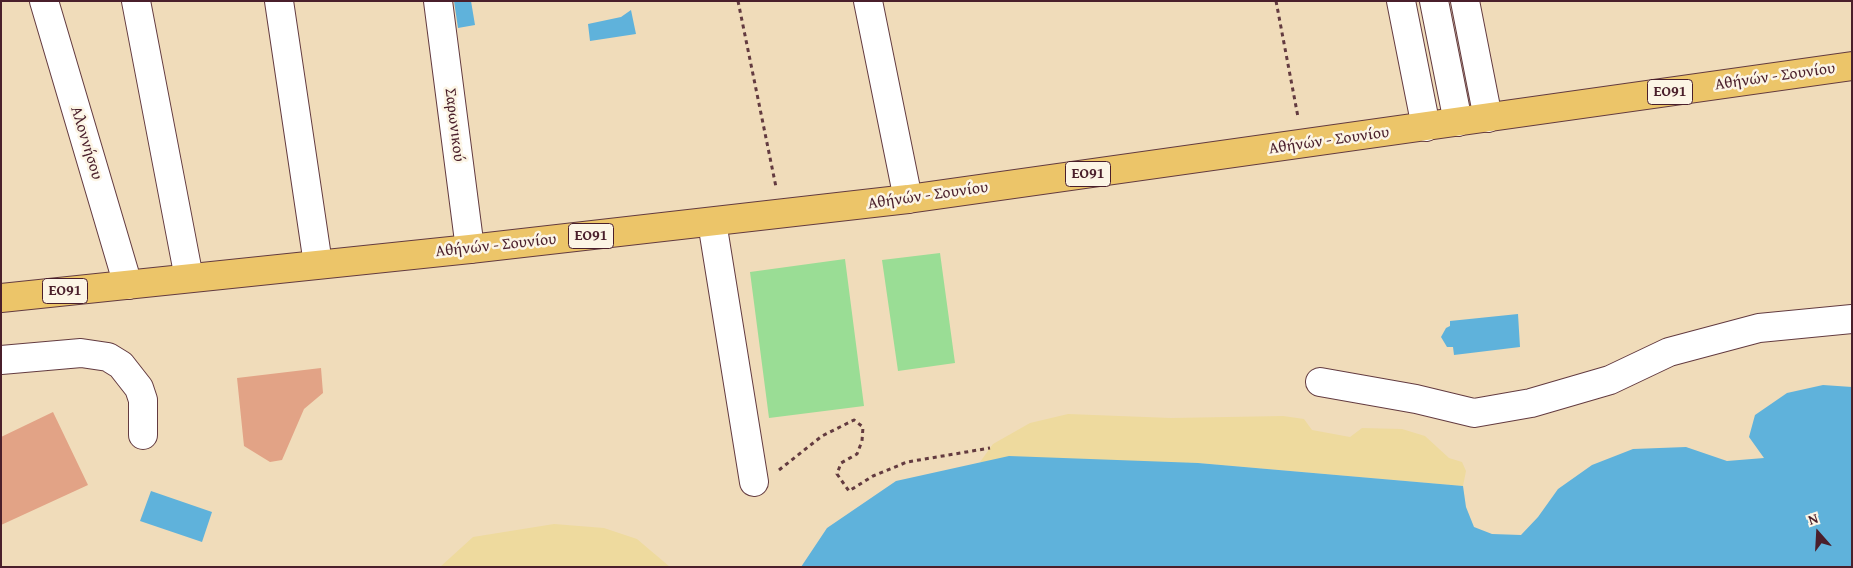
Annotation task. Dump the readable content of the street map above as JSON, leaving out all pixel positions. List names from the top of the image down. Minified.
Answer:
{"streets":{"main road":["Αθήνών - Σουνίου","ΕΟ91"],"street":["Σαρωνικού","Αλοννήσου"]},"crossings":[["Αθήνών - Σουνίου","Σαρωνικού"],["Αθήνών - Σουνίου","Αλοννήσου"]],"north":"top"}
